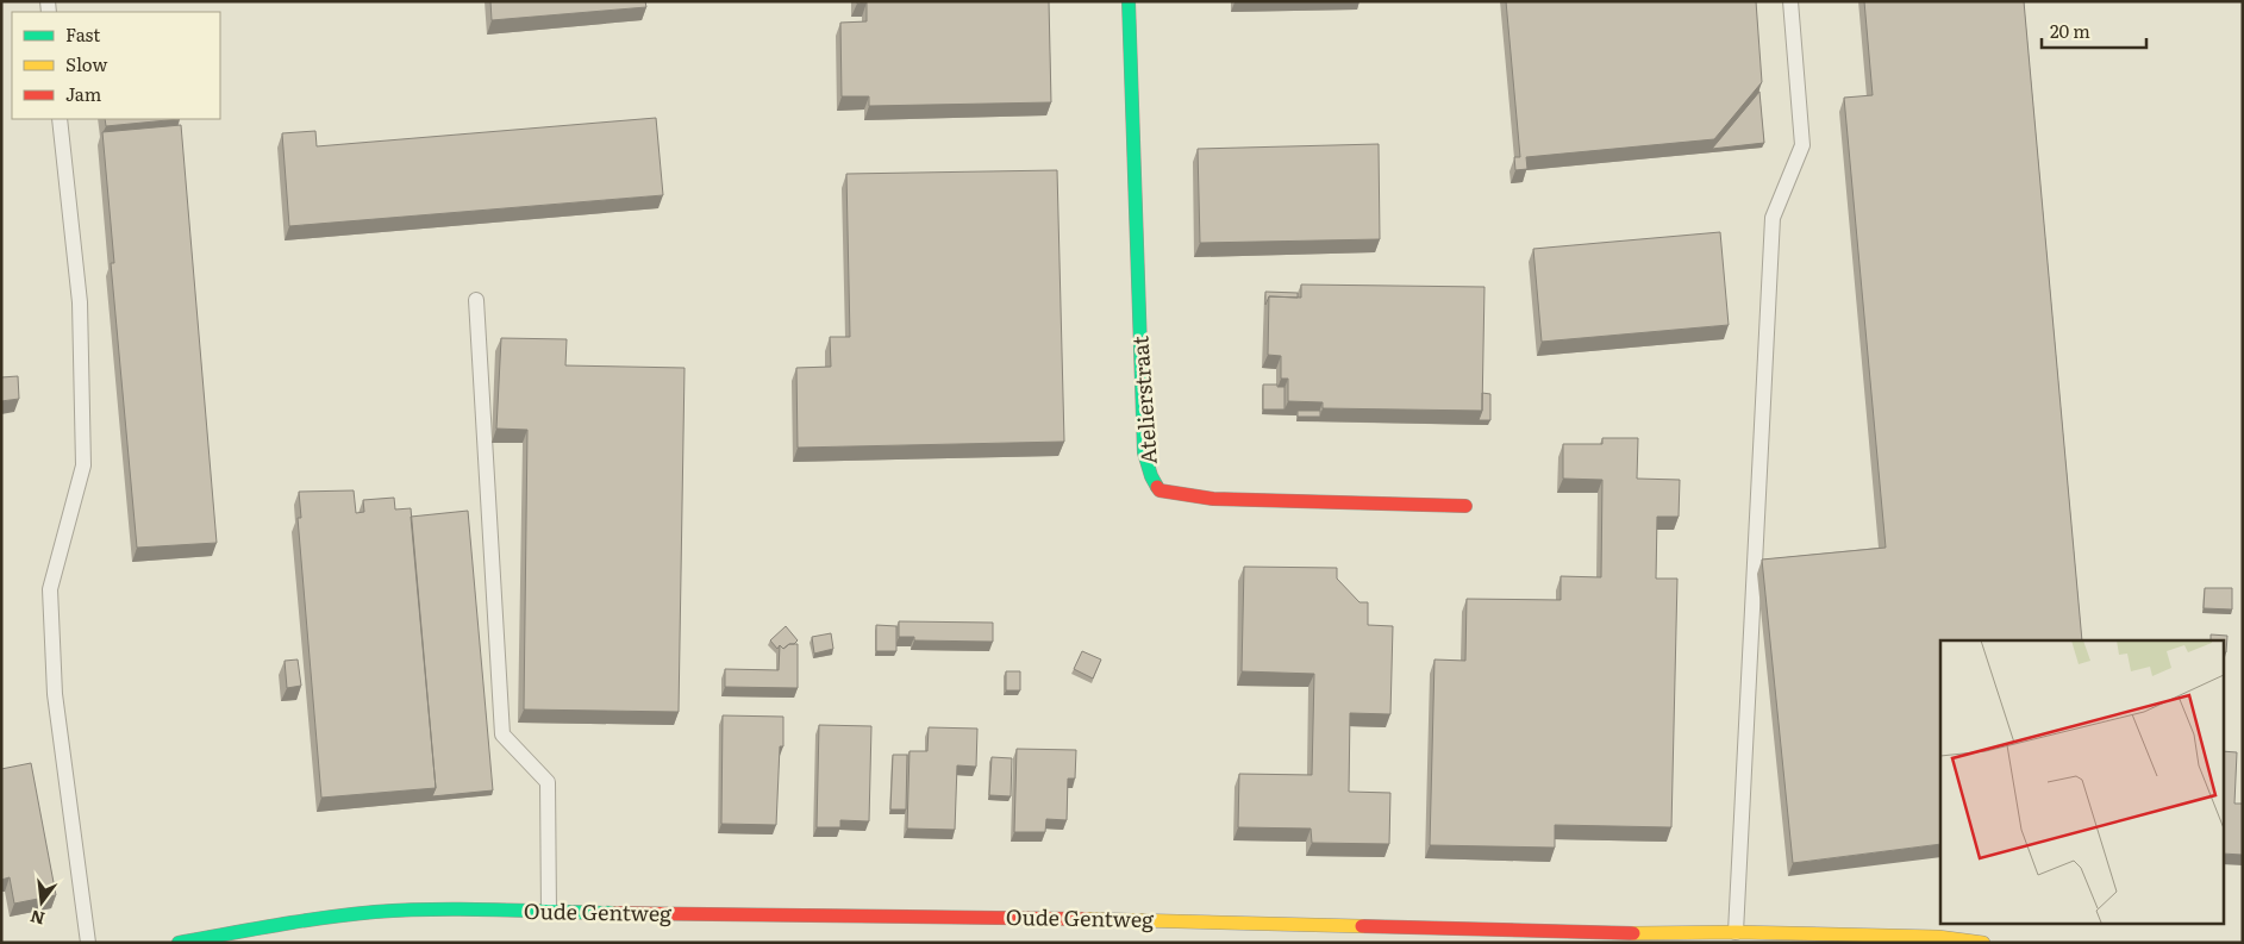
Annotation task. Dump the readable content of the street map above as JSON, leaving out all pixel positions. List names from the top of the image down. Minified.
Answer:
{"streets":{"street":["Atelierstraat","Oude Gentweg"]},"legend":["Fast","Slow","Jam"],"scale_bar":"20 m","north":"bottom"}
